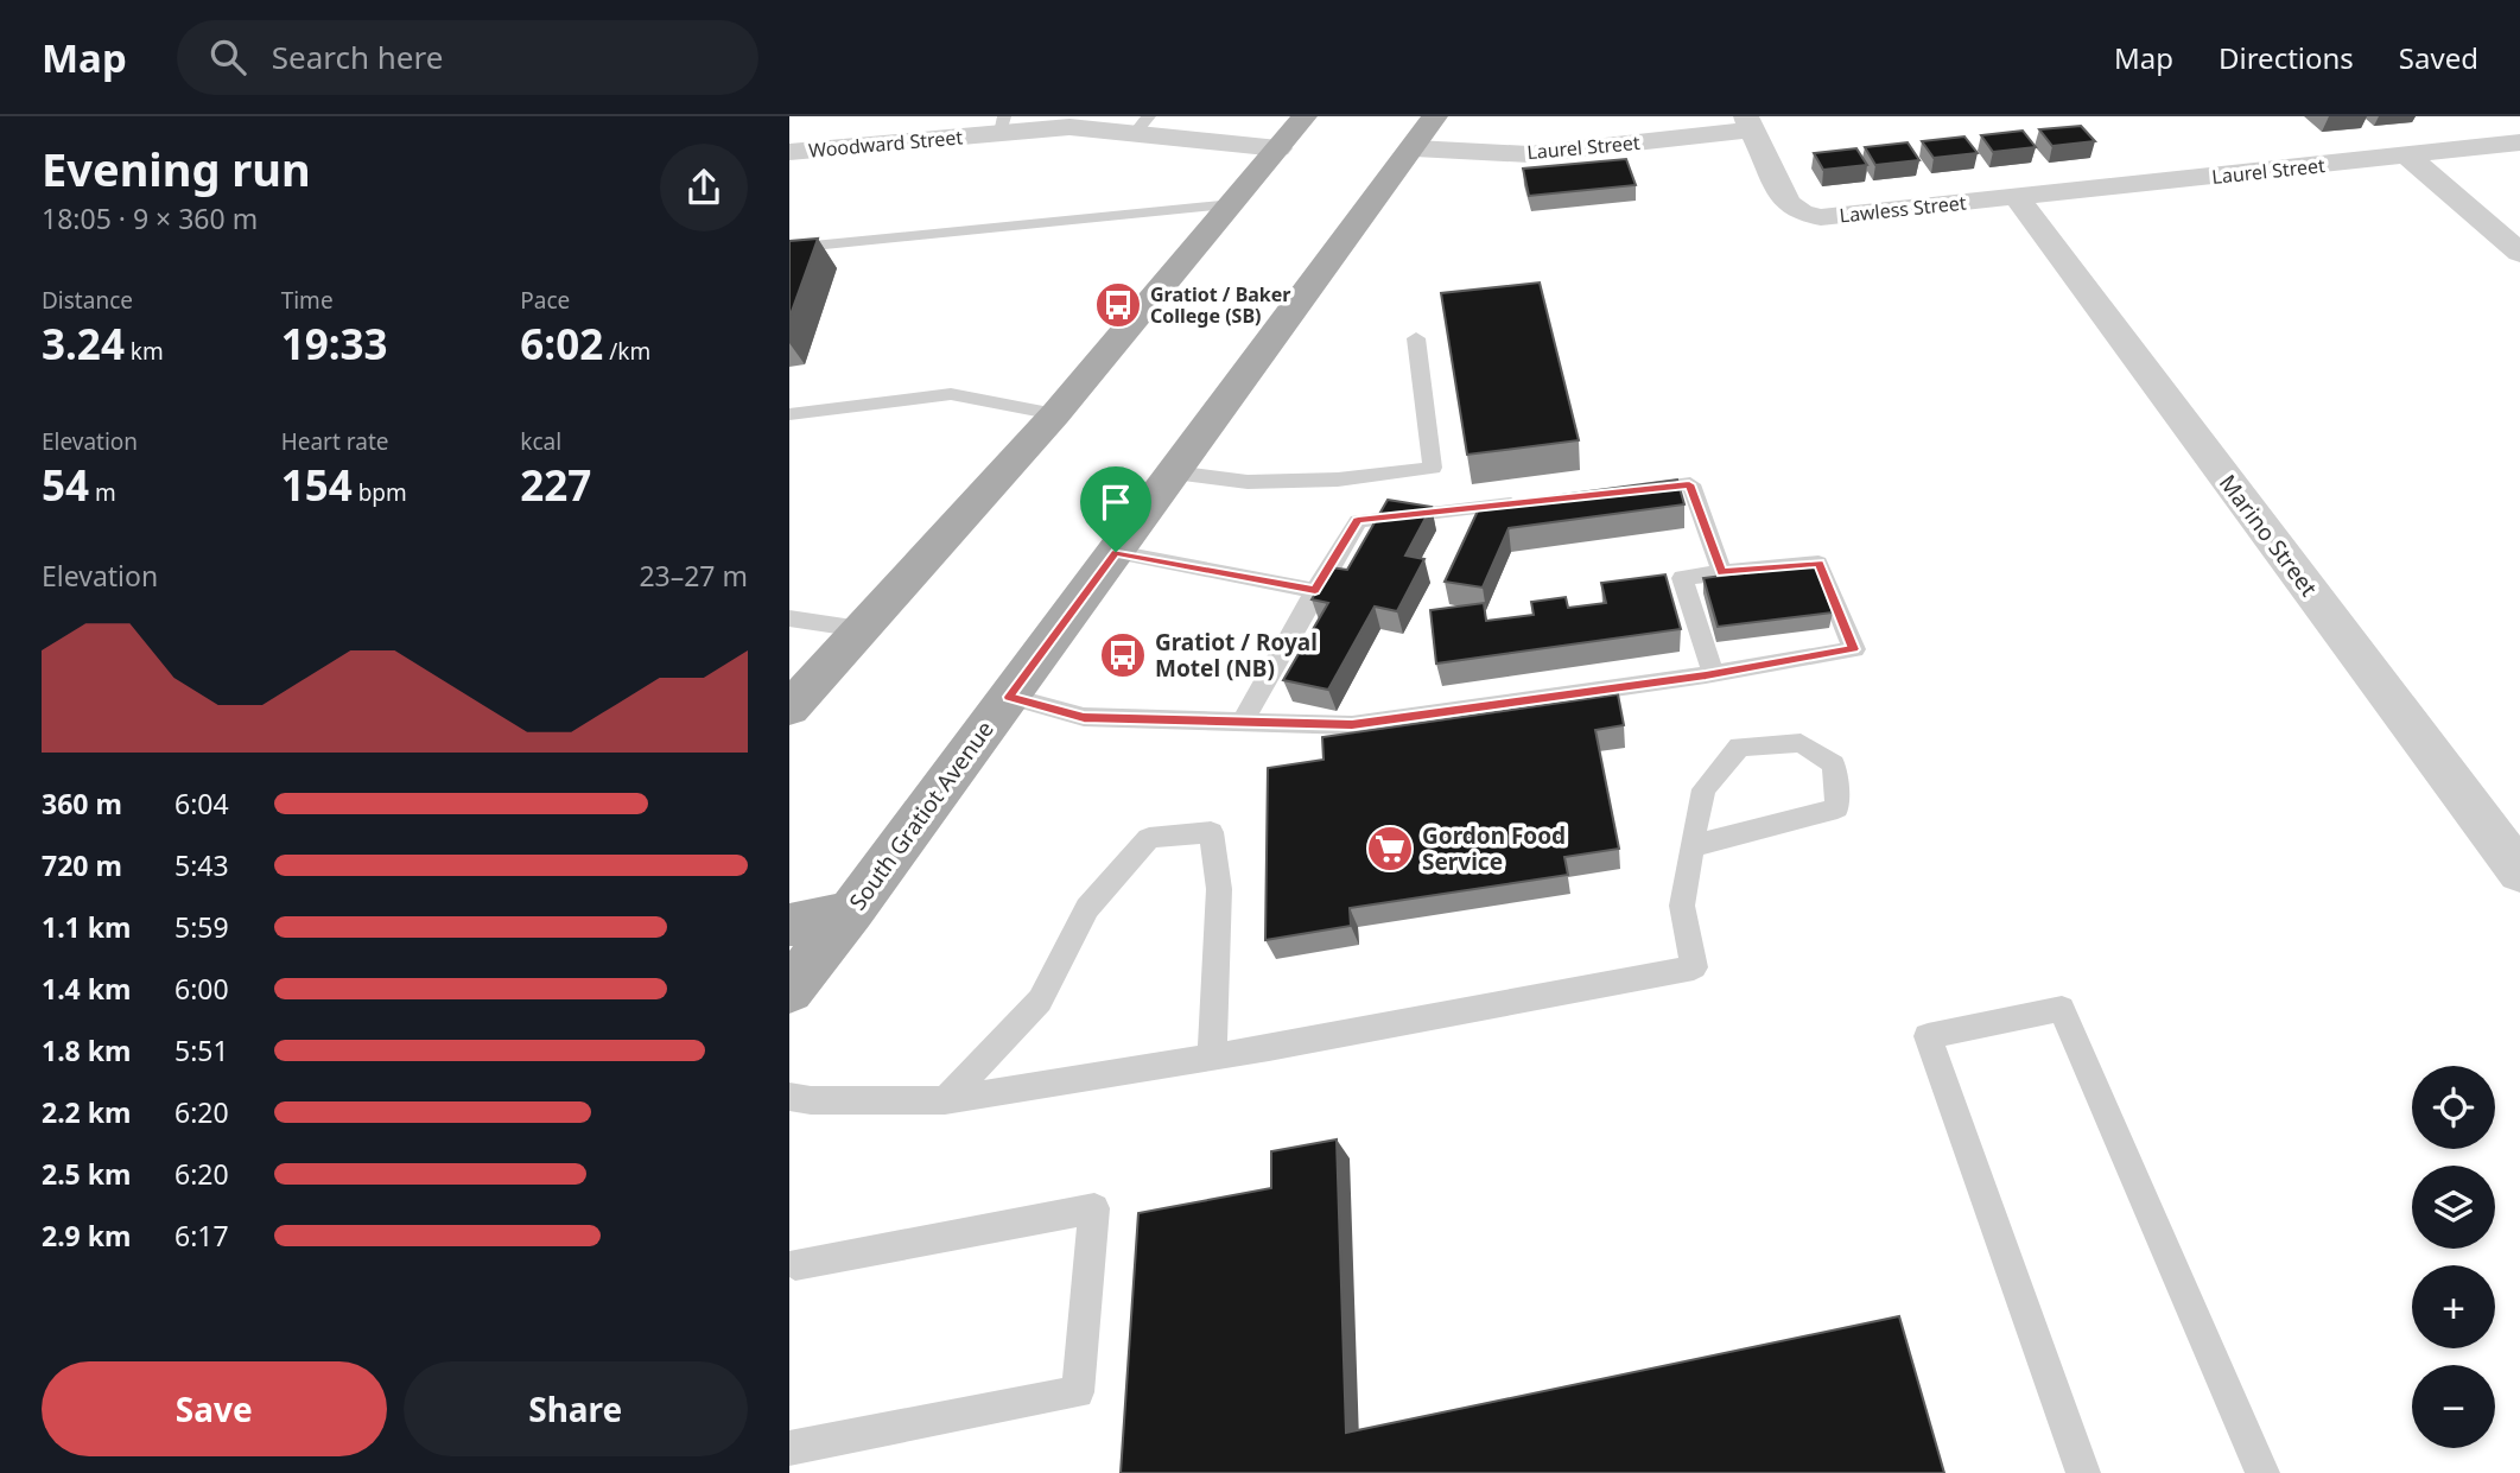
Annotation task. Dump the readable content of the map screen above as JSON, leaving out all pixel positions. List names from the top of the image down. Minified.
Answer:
{"streets":{"main road":["South Gratiot Avenue"],"street":["Woodward Street","Laurel Street","Lawless Street","Marino Street"]},"crossings":[["Laurel Street","Lawless Street"],["Laurel Street","Marino Street"],["Laurel Street","South Gratiot Avenue"],["Lawless Street","Marino Street"]],"places":{"bus stop":["Gratiot / Baker College (SB)","Gratiot / Royal Motel (NB)"],"supermarket":["Gordon Food Service"]},"page":{"header":"Map","search":"Search here","nav":["Map","Directions","Saved"],"heading":["Evening run","18:05 · 9 × 360 m"],"stats":[["Distance","3.24 km"],["Time","19:33"],["Pace","6:02 /km"],["Elevation","54 m"],["Heart rate","154 bpm"],["kcal","227"]],"chart":["Elevation","23–27 m"],"list":[{"name":"360 m","note":"6:04"},{"name":"720 m","note":"5:43"},{"name":"1.1 km","note":"5:59"},{"name":"1.4 km","note":"6:00"},{"name":"1.8 km","note":"5:51"},{"name":"2.2 km","note":"6:20"},{"name":"2.5 km","note":"6:20"},{"name":"2.9 km","note":"6:17"}],"map_buttons":["+","−"],"buttons":["Save","Share"]}}
